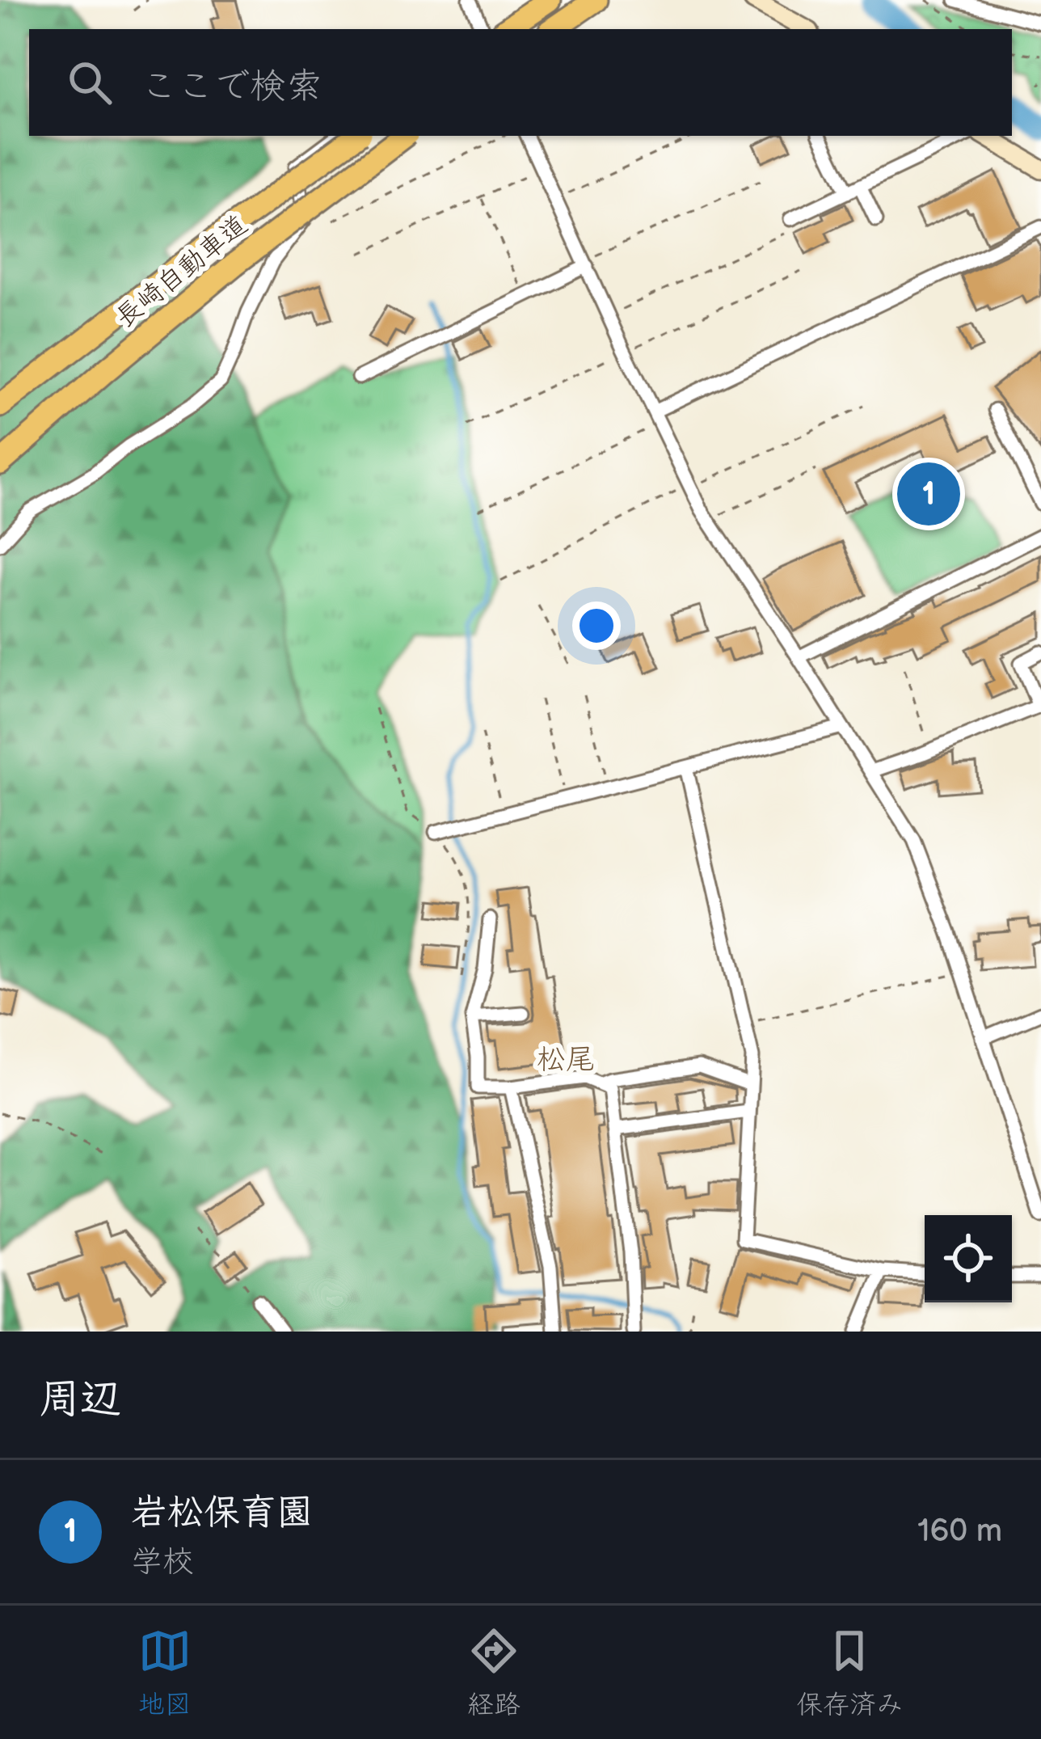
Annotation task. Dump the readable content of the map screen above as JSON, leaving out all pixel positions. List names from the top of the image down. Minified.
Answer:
{"streets":{"highway":["長崎自動車道"]},"districts":["松尾"],"page":{"search":"ここで検索","pins":"1","heading":"周辺","list":[{"mark":"1","name":"岩松保育園","note":"学校","value":"160 m"}],"nav":["地図","経路","保存済み"]}}
